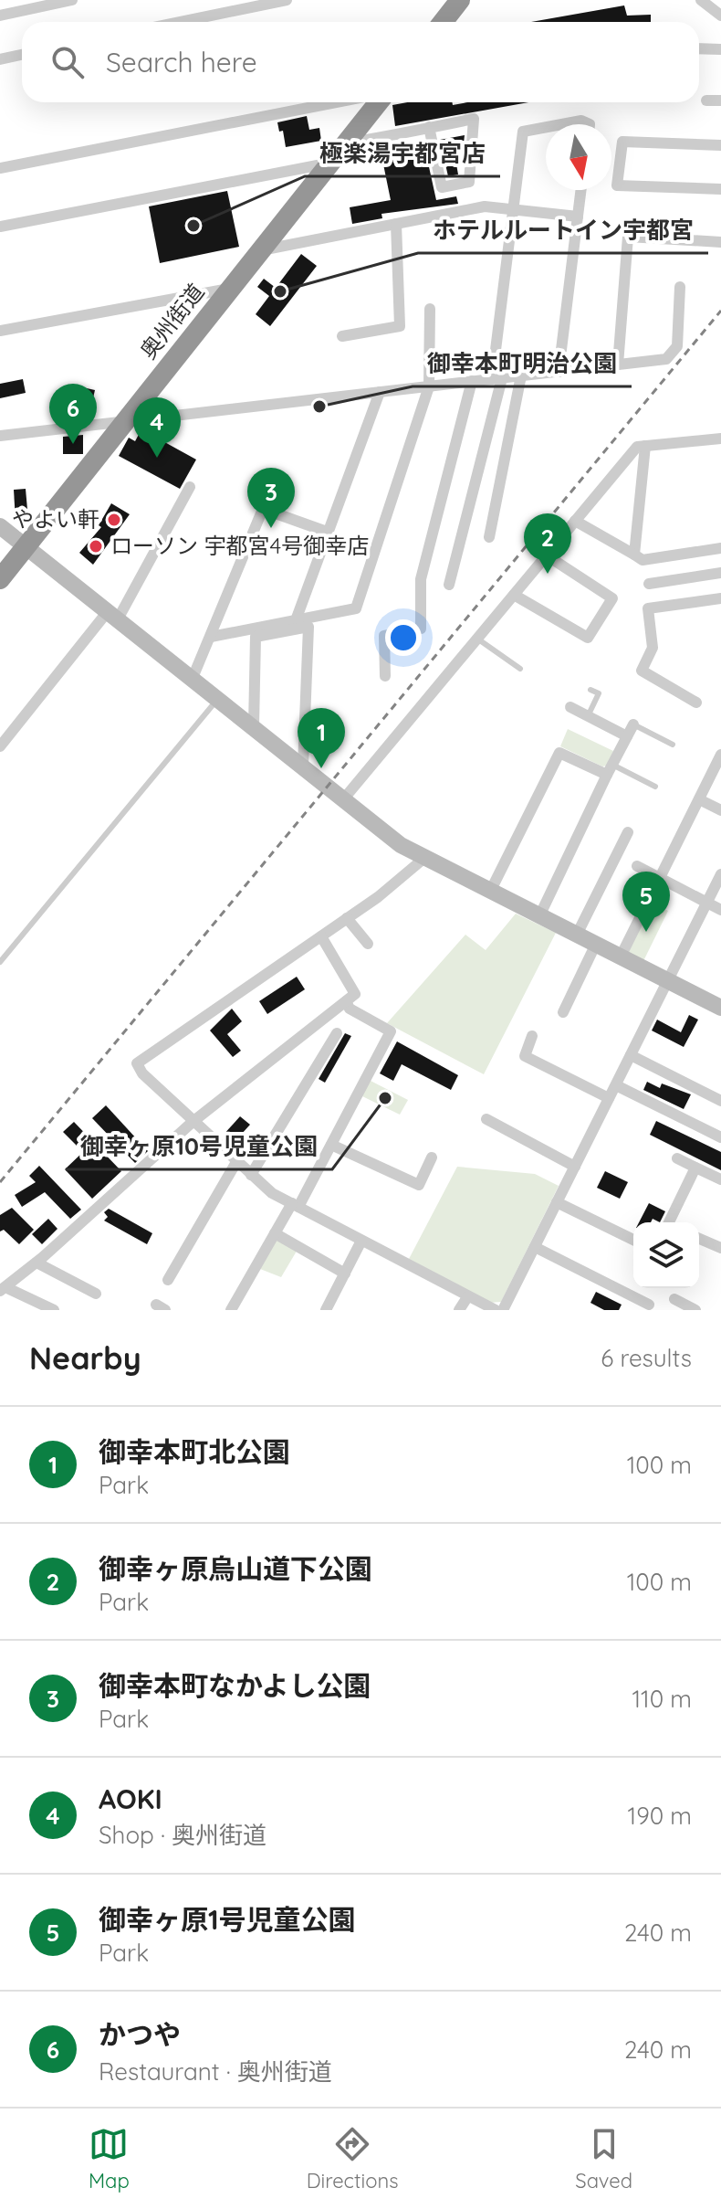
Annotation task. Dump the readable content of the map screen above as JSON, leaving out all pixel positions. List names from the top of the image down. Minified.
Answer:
{"streets":{"highway":["奥州街道"]},"places":["極楽湯宇都宮店","ホテルルートイン宇都宮","御幸本町明治公園","やよい軒","ローソン 宇都宮4号御幸店","御幸ヶ原10号児童公園"],"north":"bottom","page":{"search":"Search here","pins":["6","4","3","2","1","5"],"heading":["Nearby","6 results"],"list":[{"mark":"1","name":"御幸本町北公園","note":"Park","value":"100 m"},{"mark":"2","name":"御幸ヶ原烏山道下公園","note":"Park","value":"100 m"},{"mark":"3","name":"御幸本町なかよし公園","note":"Park","value":"110 m"},{"mark":"4","name":"AOKI","note":"Shop · 奥州街道","value":"190 m"},{"mark":"5","name":"御幸ヶ原1号児童公園","note":"Park","value":"240 m"},{"mark":"6","name":"かつや","note":"Restaurant · 奥州街道","value":"240 m"}],"nav":["Map","Directions","Saved"]}}
